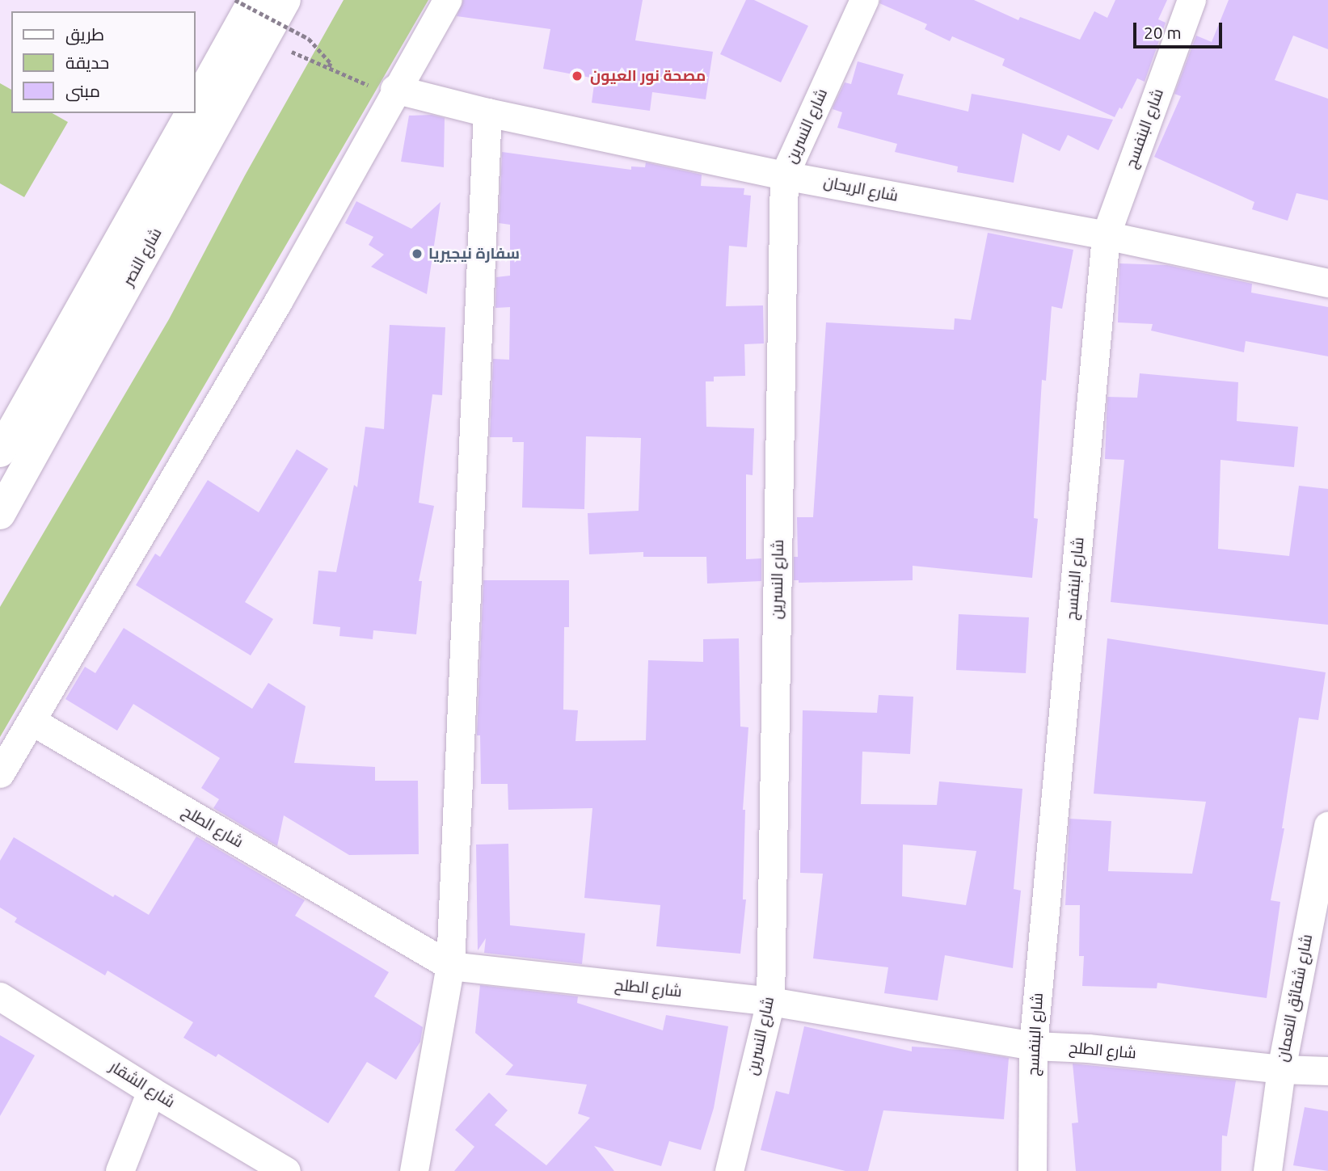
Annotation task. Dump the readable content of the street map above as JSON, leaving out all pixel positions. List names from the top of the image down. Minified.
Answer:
{"streets":{"highway":["شارع النصر"],"street":["شارع النسرين","شارع البنفسج","شارع الريحان","شارع الطلح","شارع شقائق النعمان","شارع الشقار"]},"crossings":[["شارع النسرين","شارع الريحان"],["شارع النسرين","شارع الطلح"],["شارع البنفسج","شارع الريحان"],["شارع البنفسج","شارع الطلح"],["شارع الطلح","شارع شقائق النعمان"]],"places":["مصحة نور العيون","سفارة نيجيريا"],"legend":["طريق","حديقة","مبنى"],"scale_bar":"20 m"}
